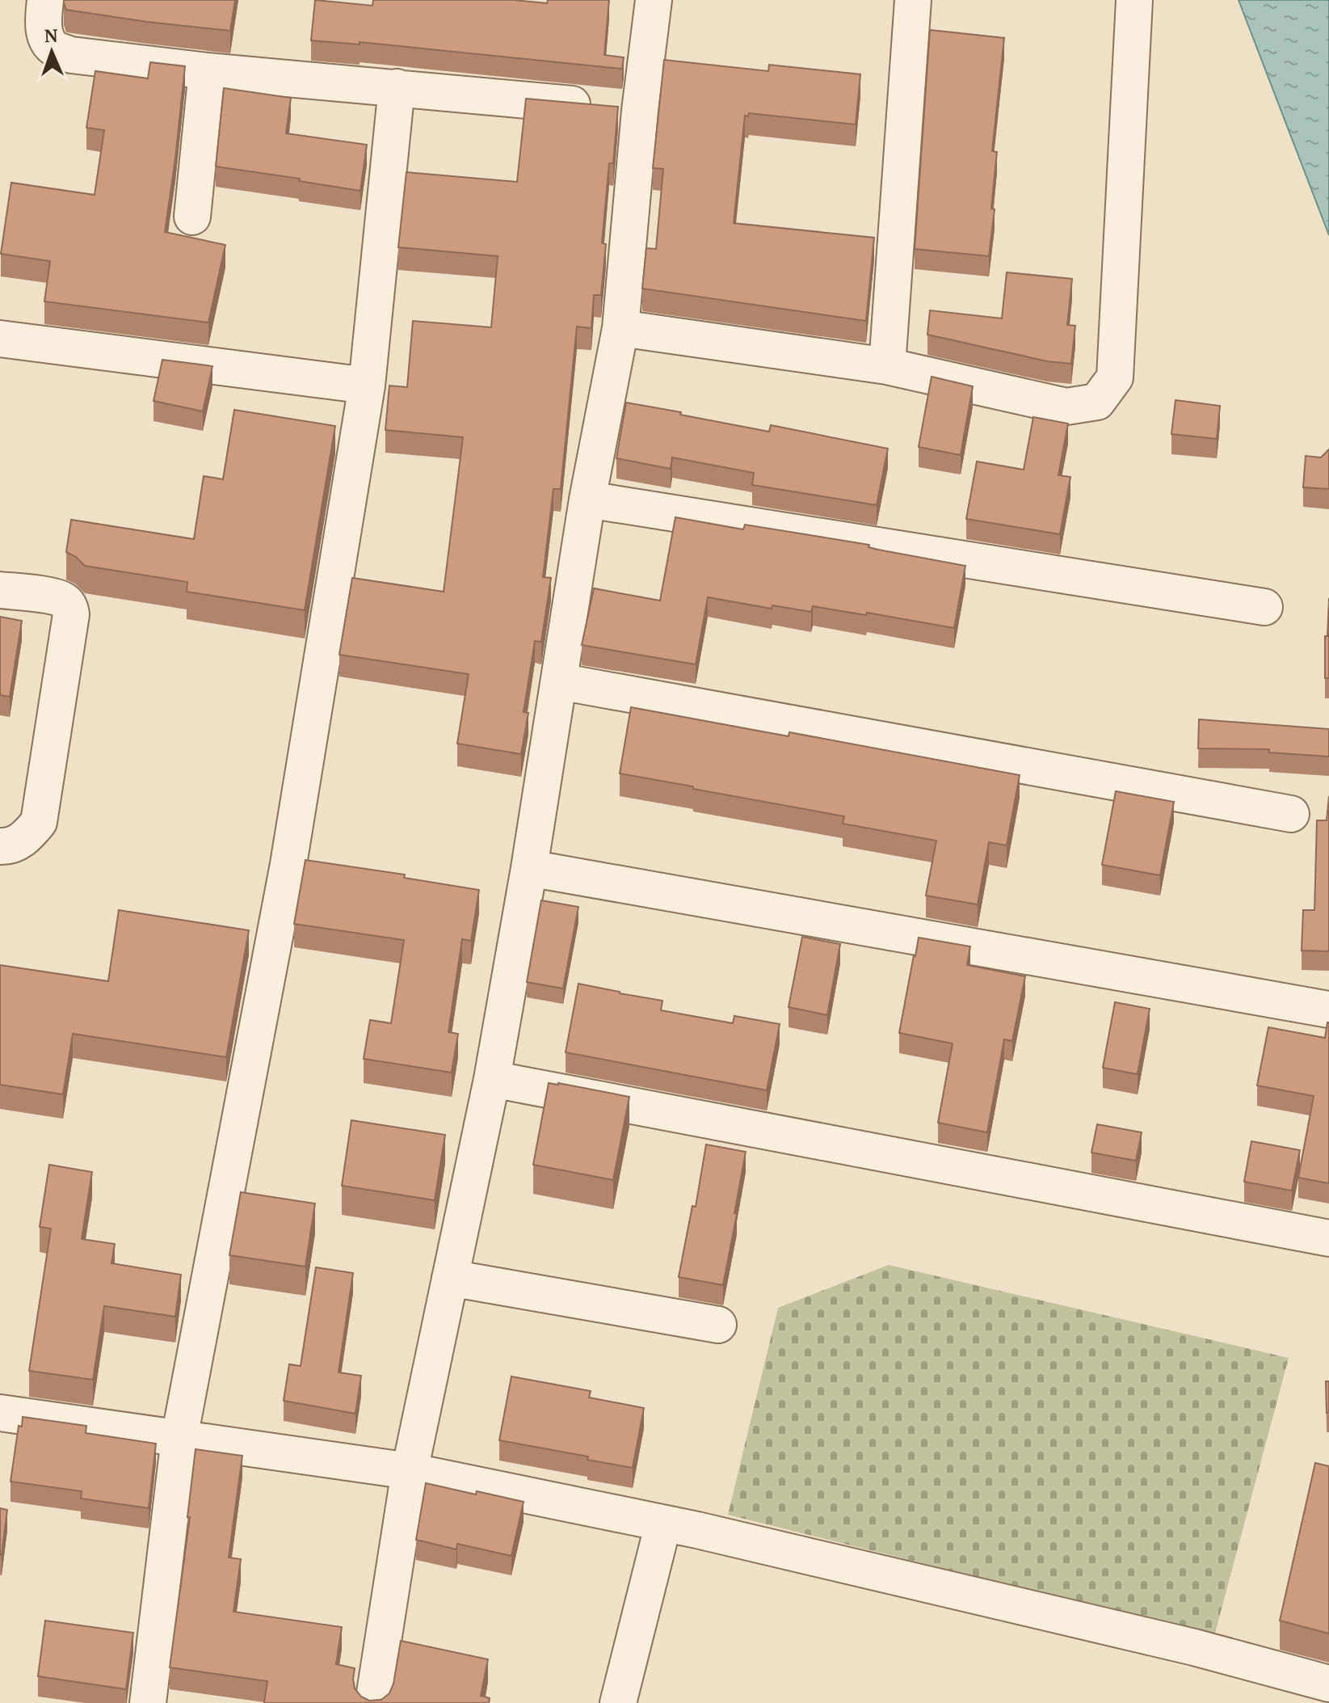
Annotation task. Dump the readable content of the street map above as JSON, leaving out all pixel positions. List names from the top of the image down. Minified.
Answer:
{"north":"top"}
